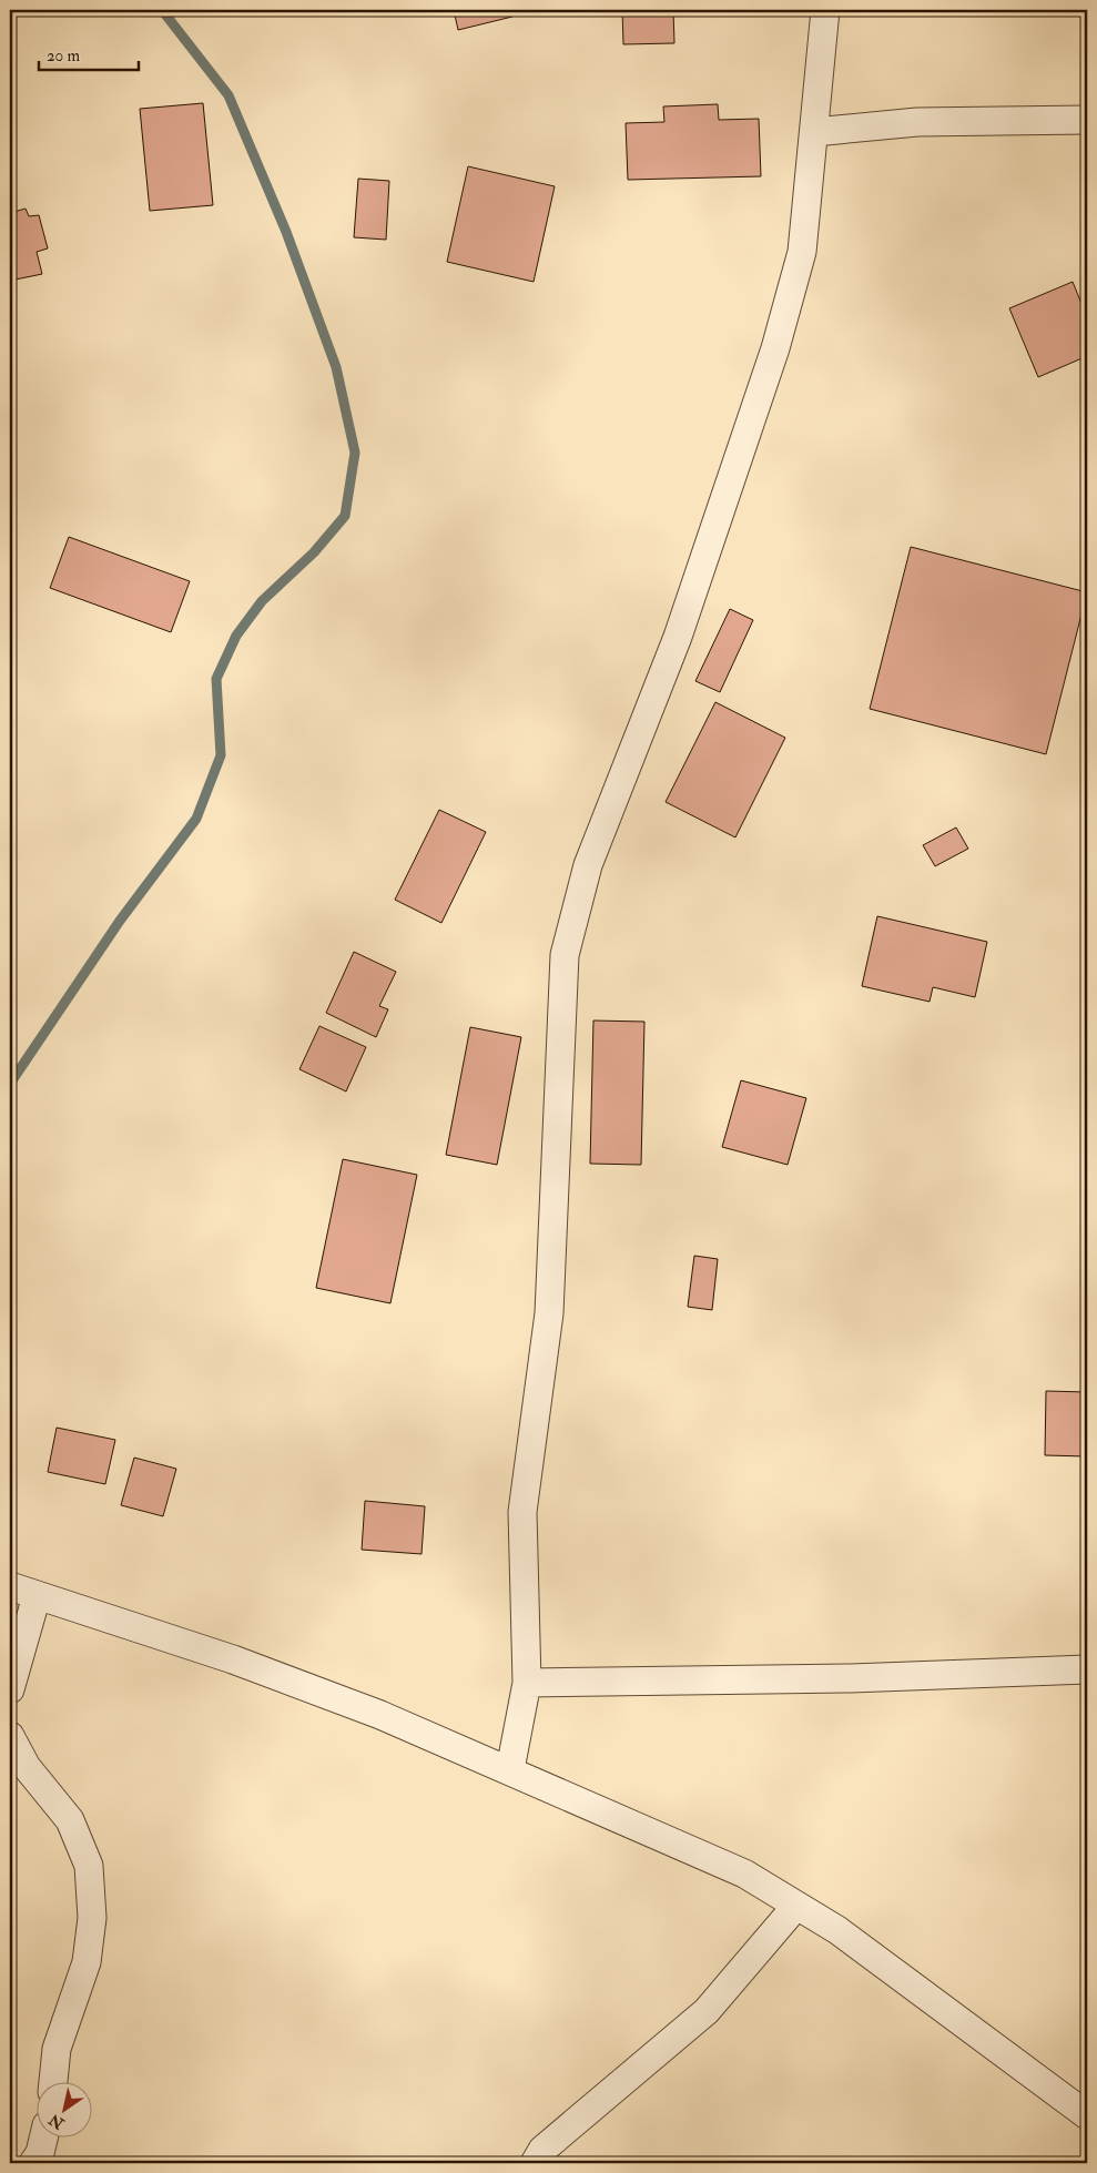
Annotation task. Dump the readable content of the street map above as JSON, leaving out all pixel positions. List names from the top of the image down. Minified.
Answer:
{"scale_bar":"20 m","north":"bottom left"}
